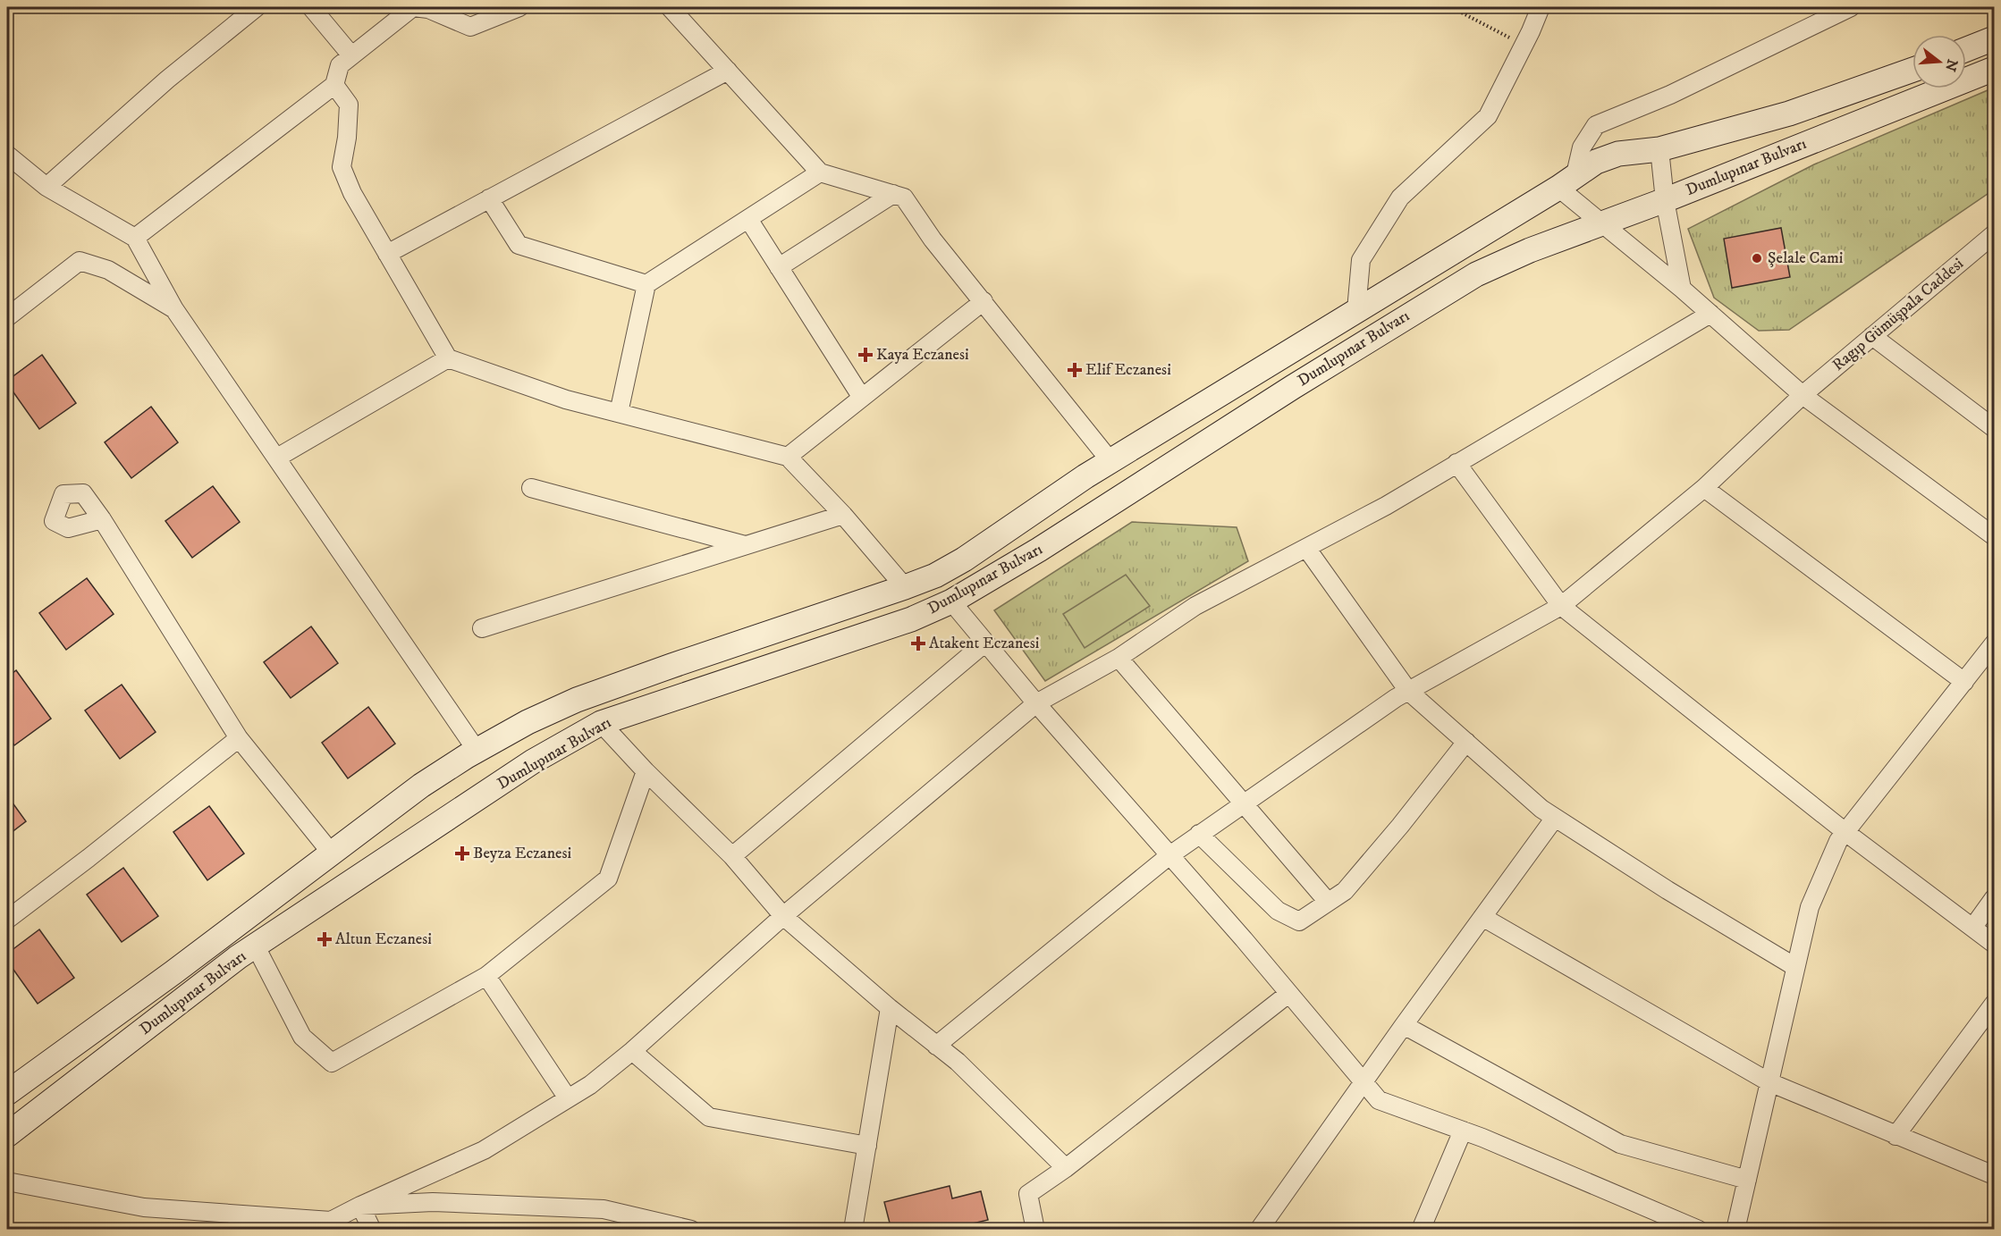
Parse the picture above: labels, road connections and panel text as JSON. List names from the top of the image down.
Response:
{
  "streets": {
    "main road": ["Dumlupınar Bulvarı"],
    "street": ["Ragıp Gümüşpala Caddesi"]
  },
  "places": {
    "other": ["Şelale Cami"],
    "health": [
      "Kaya Eczanesi",
      "Elif Eczanesi",
      "Atakent Eczanesi",
      "Beyza Eczanesi",
      "Altun Eczanesi"
    ]
  },
  "north": "right"
}
